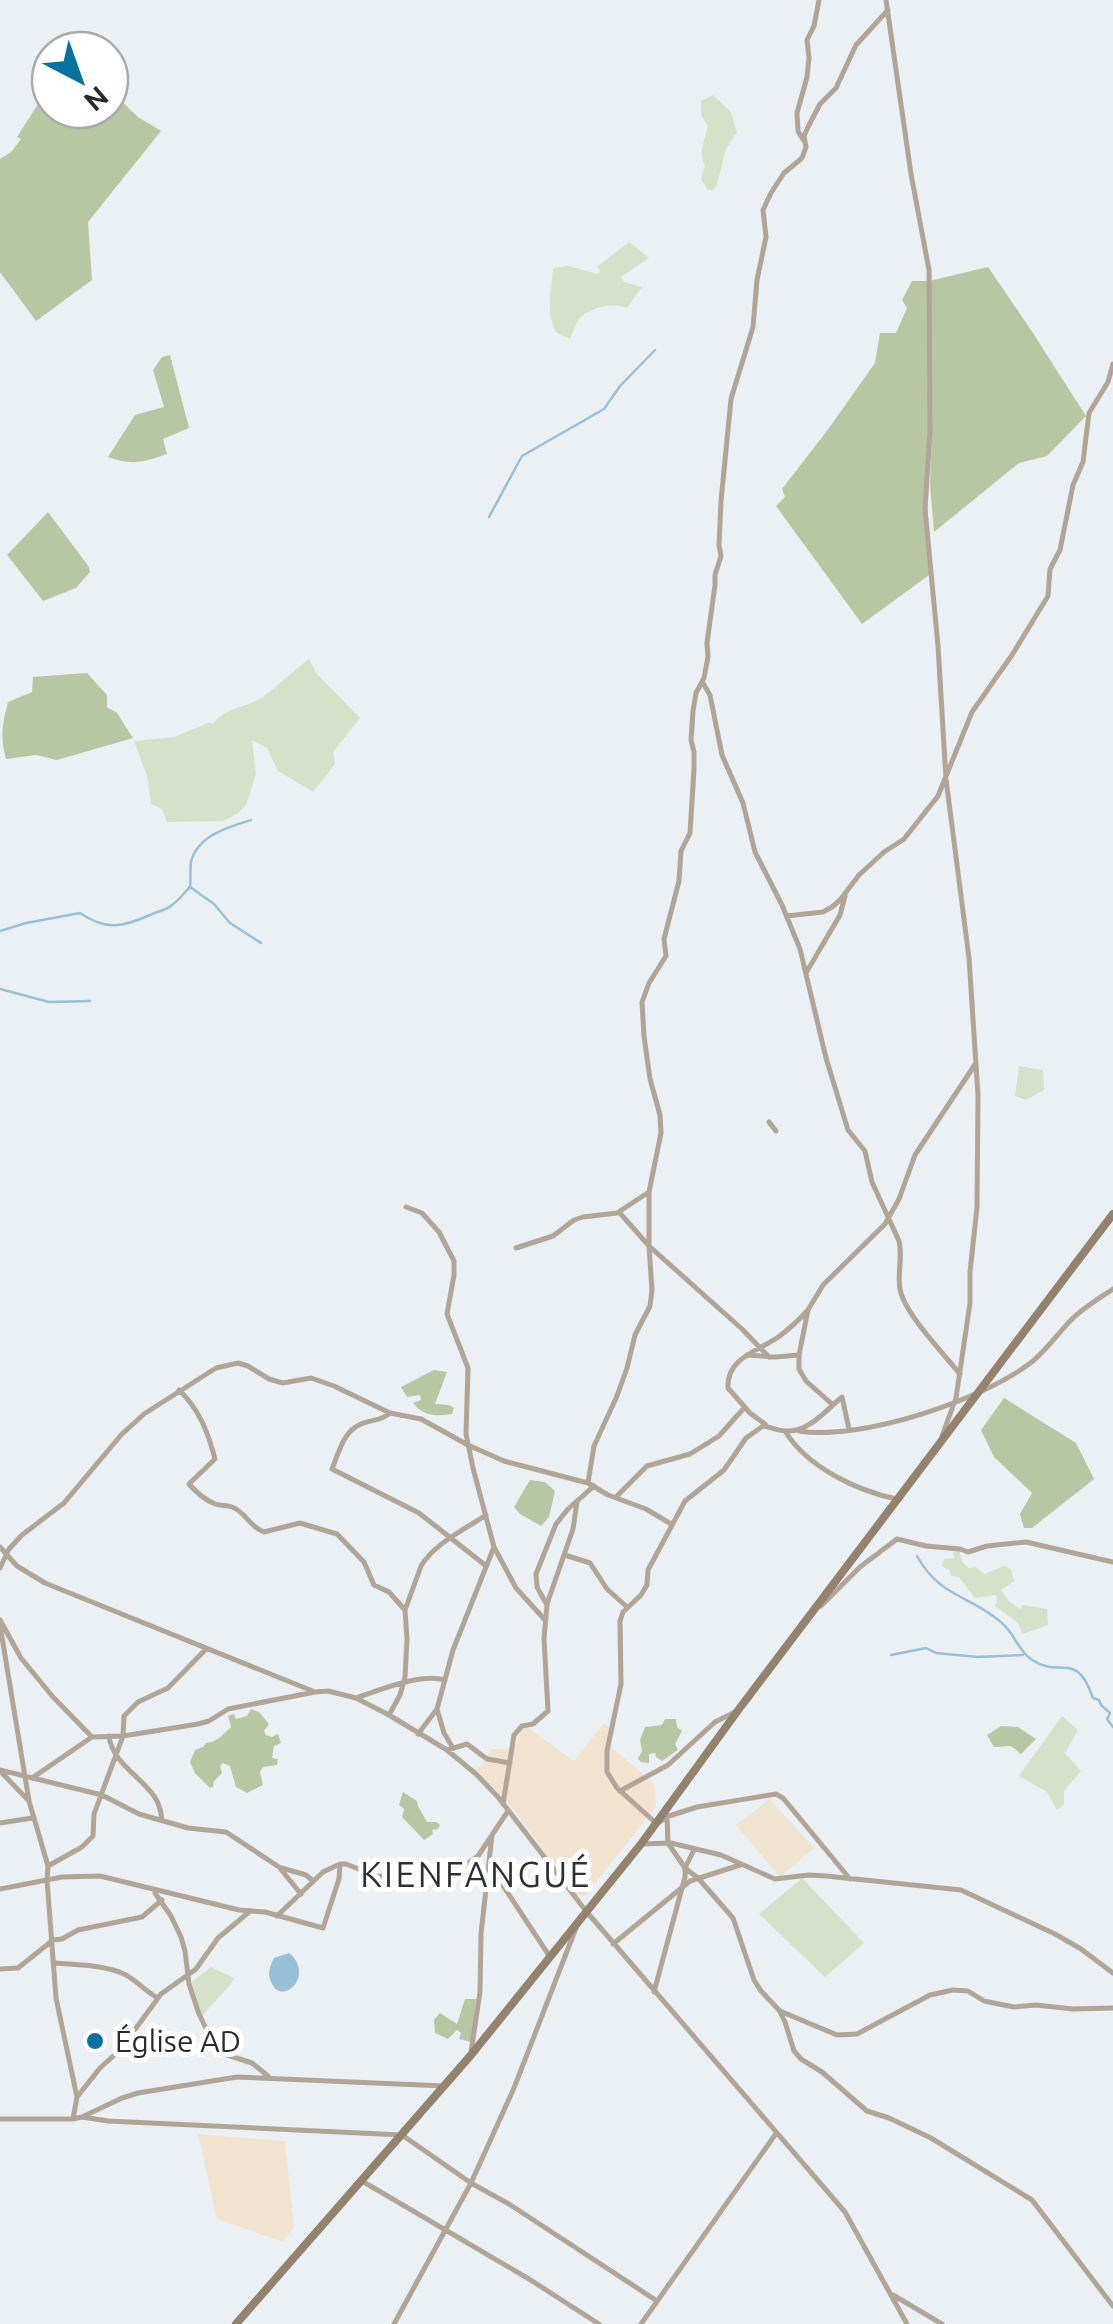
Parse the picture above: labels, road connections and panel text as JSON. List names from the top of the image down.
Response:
{
  "districts": ["KIENFANGUÉ"],
  "places": ["Église AD"],
  "north": "bottom right"
}
